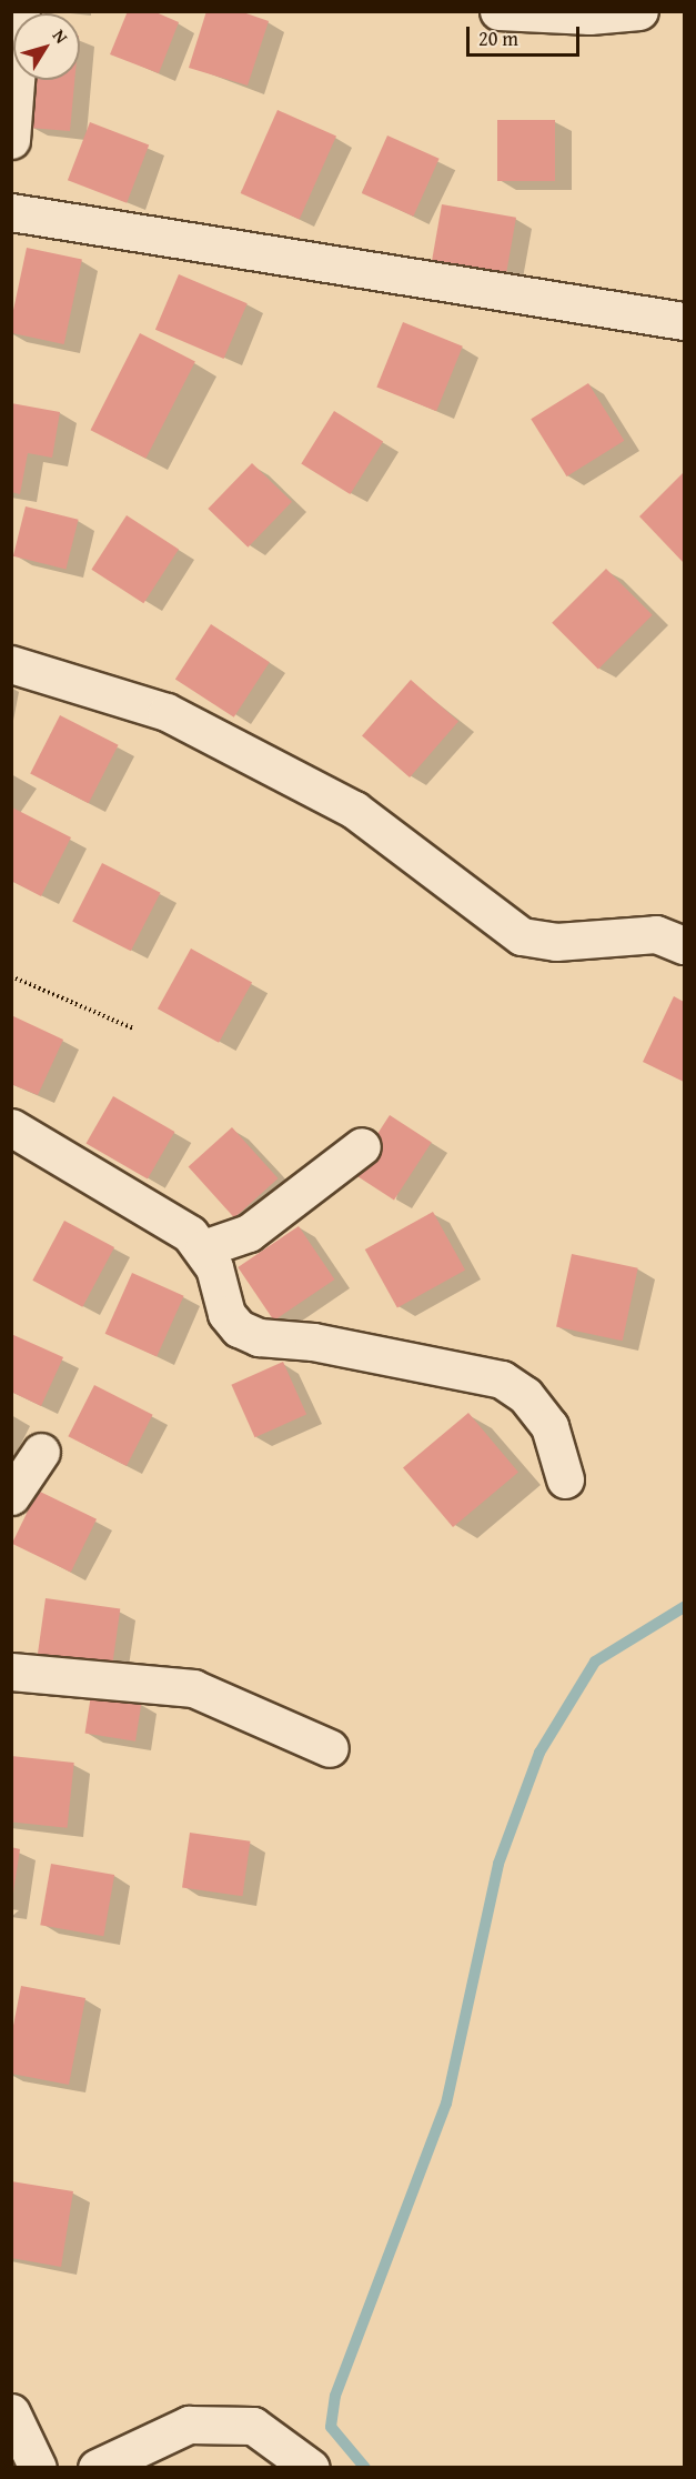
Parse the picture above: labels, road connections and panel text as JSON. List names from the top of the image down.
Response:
{
  "scale_bar": "20 m",
  "north": "top right"
}
